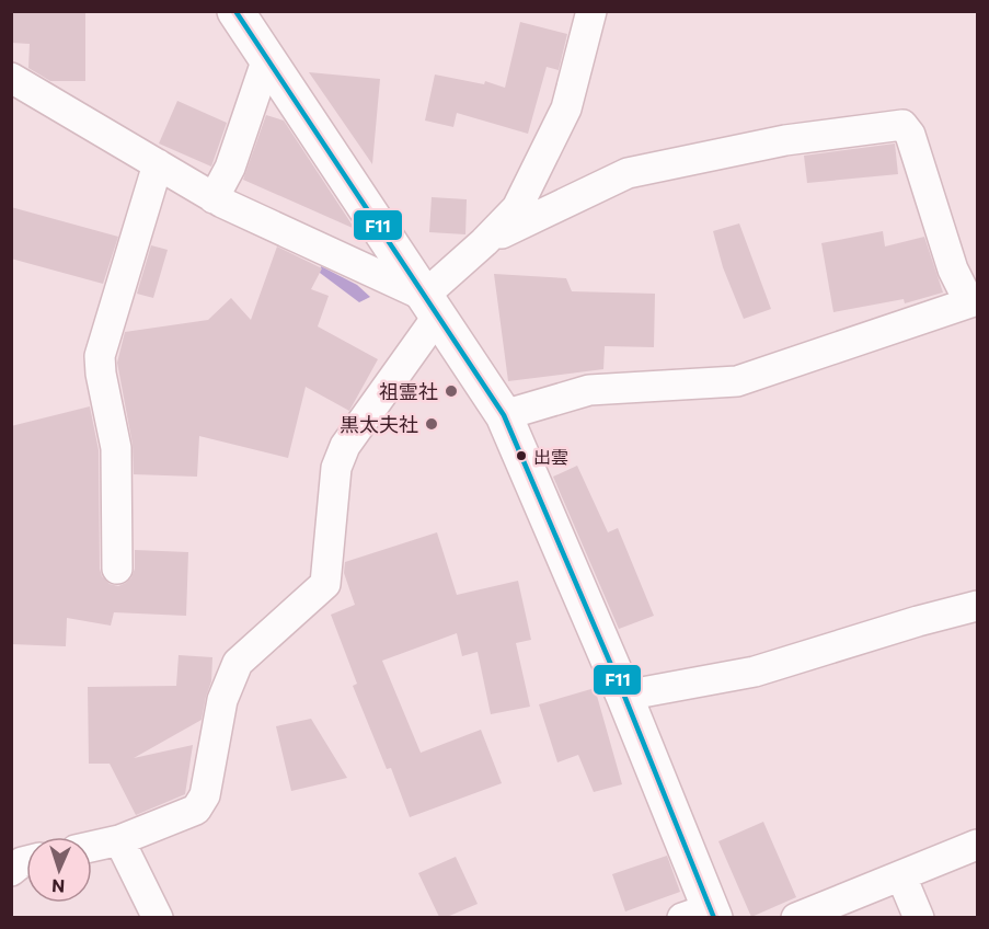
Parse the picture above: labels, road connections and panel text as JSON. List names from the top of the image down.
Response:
{
  "places": ["祖霊社", "黒太夫社", "出雲"],
  "lines": ["transit line F11"],
  "north": "bottom"
}
